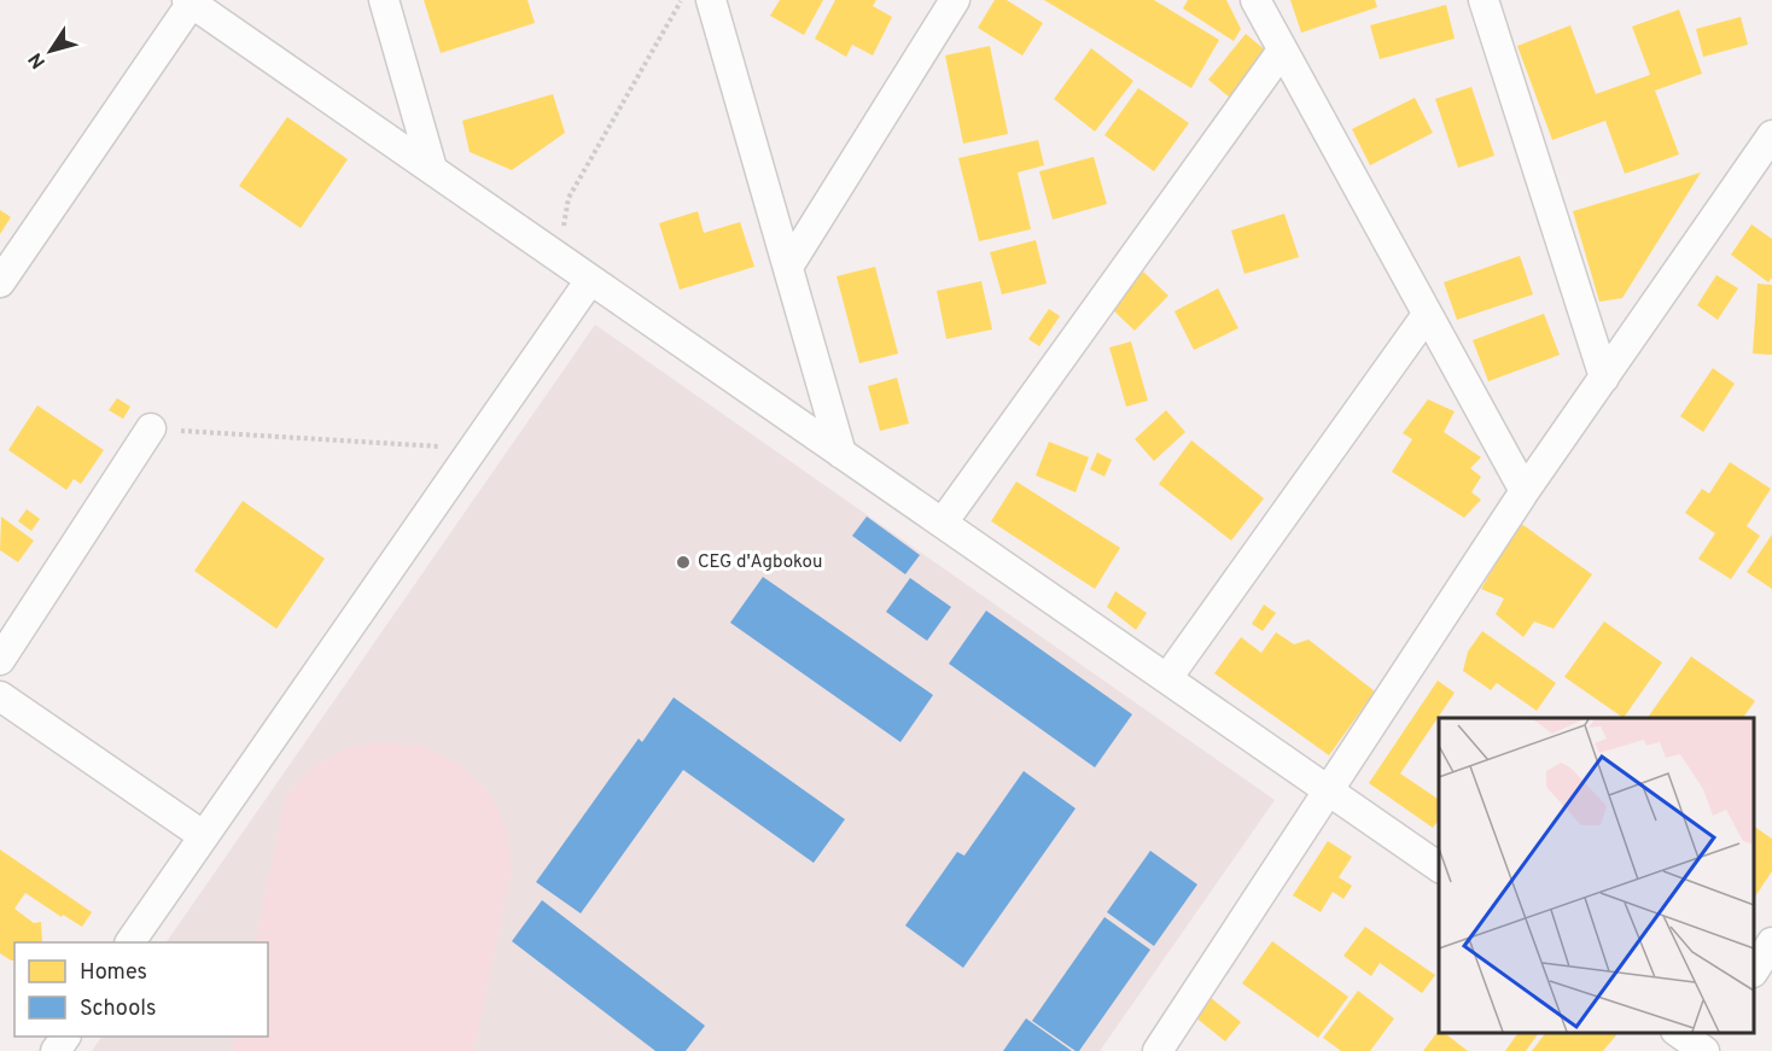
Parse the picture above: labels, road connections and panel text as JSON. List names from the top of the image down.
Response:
{
  "places": ["CEG d'Agbokou"],
  "legend": ["Homes", "Schools"],
  "north": "bottom left"
}
